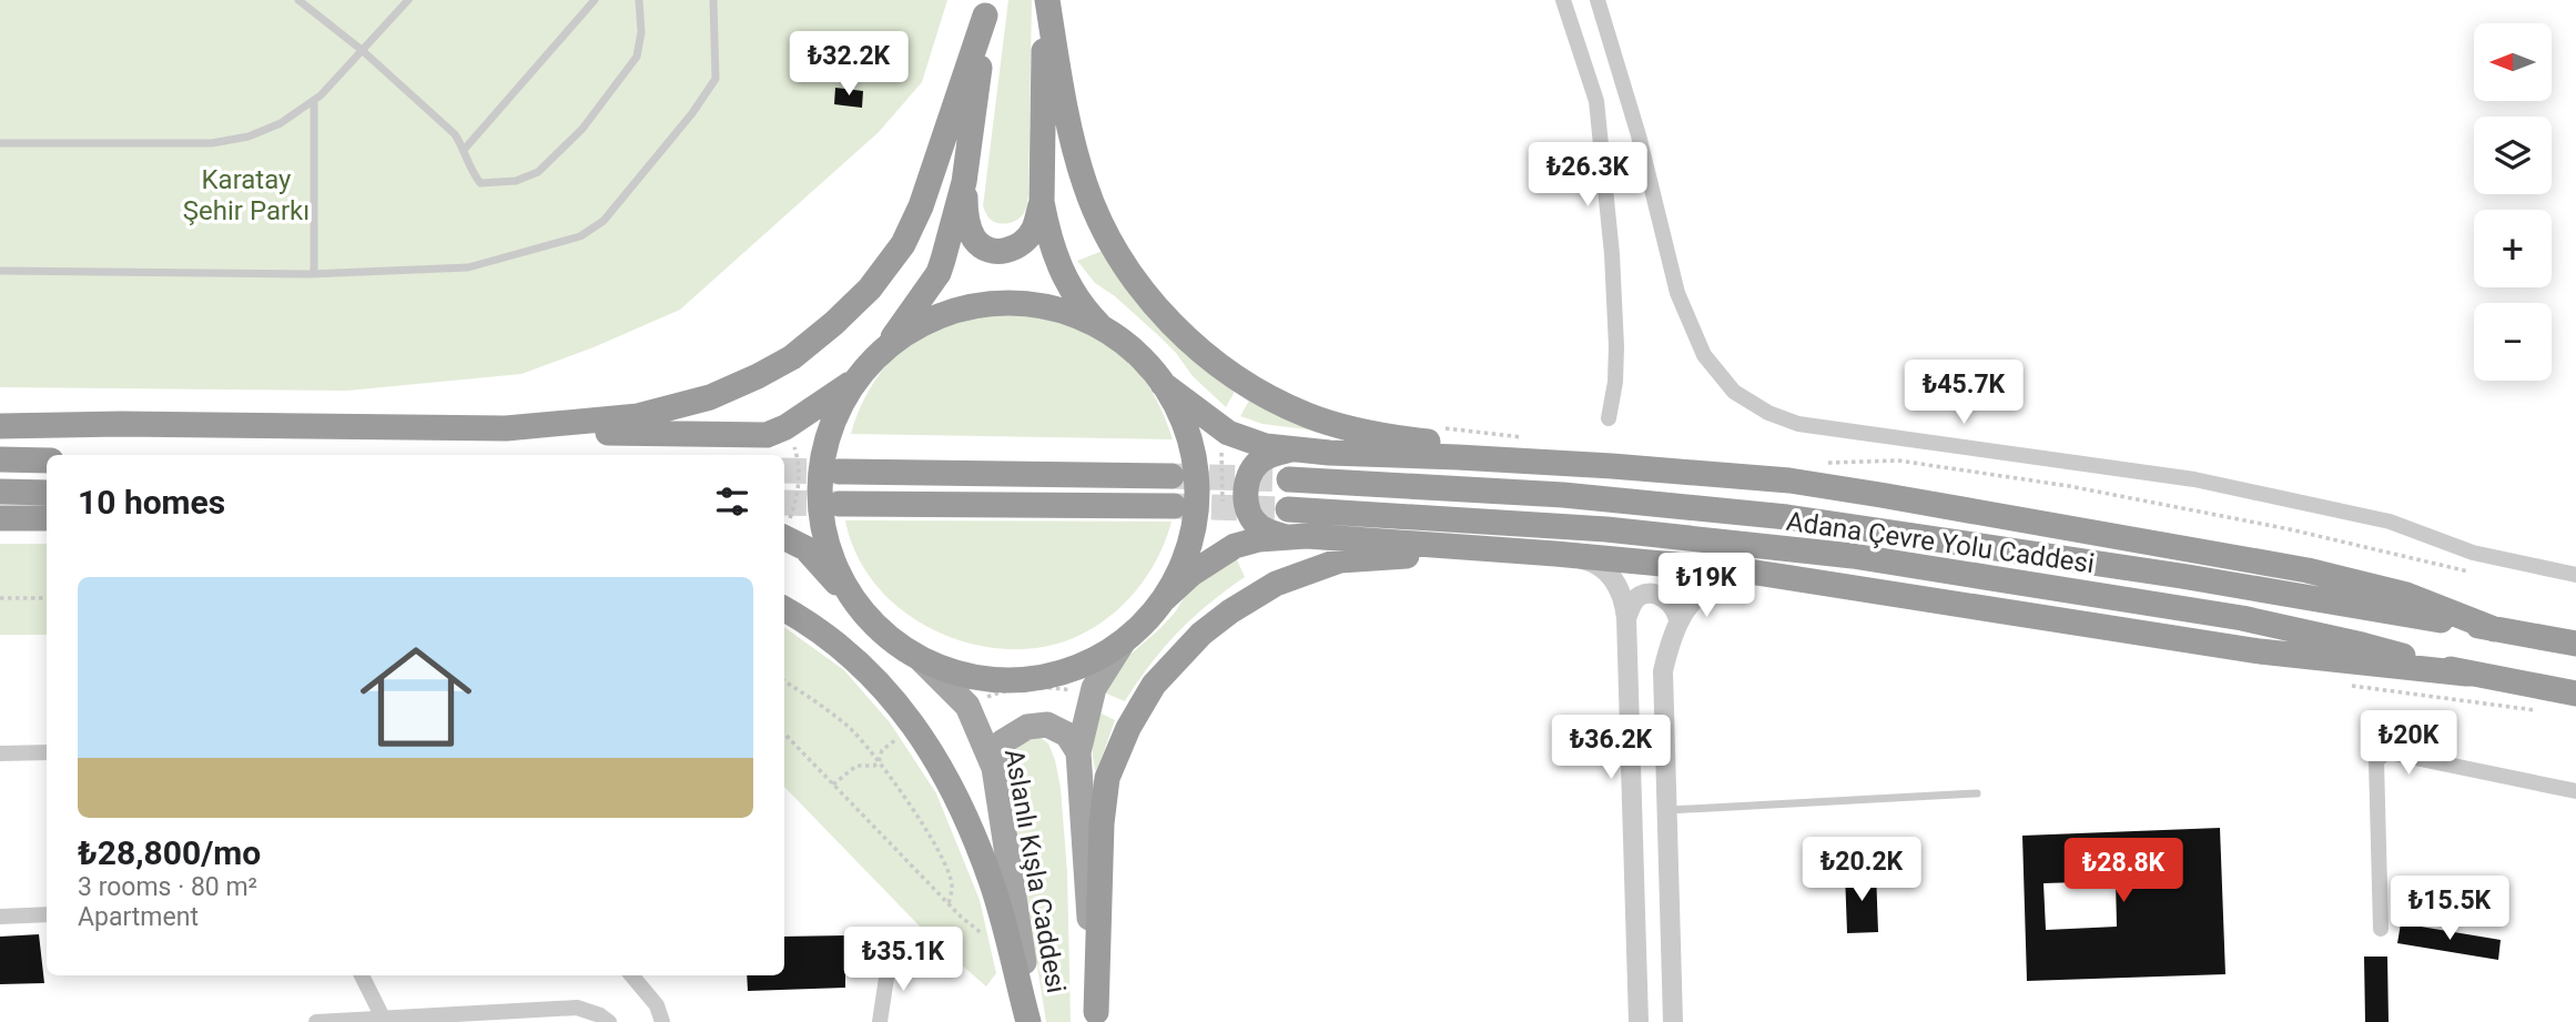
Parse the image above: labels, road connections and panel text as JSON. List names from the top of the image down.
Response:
{
  "streets": {
    "highway": ["Adana Çevre Yolu Caddesi"],
    "main road": ["Aslanlı Kışla Caddesi"]
  },
  "parks": ["Karatay Şehir Parkı"],
  "north": "left",
  "page": {
    "map_buttons": ["+", "−"],
    "price": [
      "₺32.2K",
      "₺26.3K",
      "₺45.7K",
      "₺19K",
      "₺20K",
      "₺36.2K",
      "₺20.2K",
      "₺28.8K",
      "₺15.5K",
      "₺35.1K"
    ],
    "heading": "10 homes",
    "list": [
      {
        "name": "₺28,800/mo",
        "note": "3 rooms · 80 m² · Apartment"
      }
    ]
  }
}
